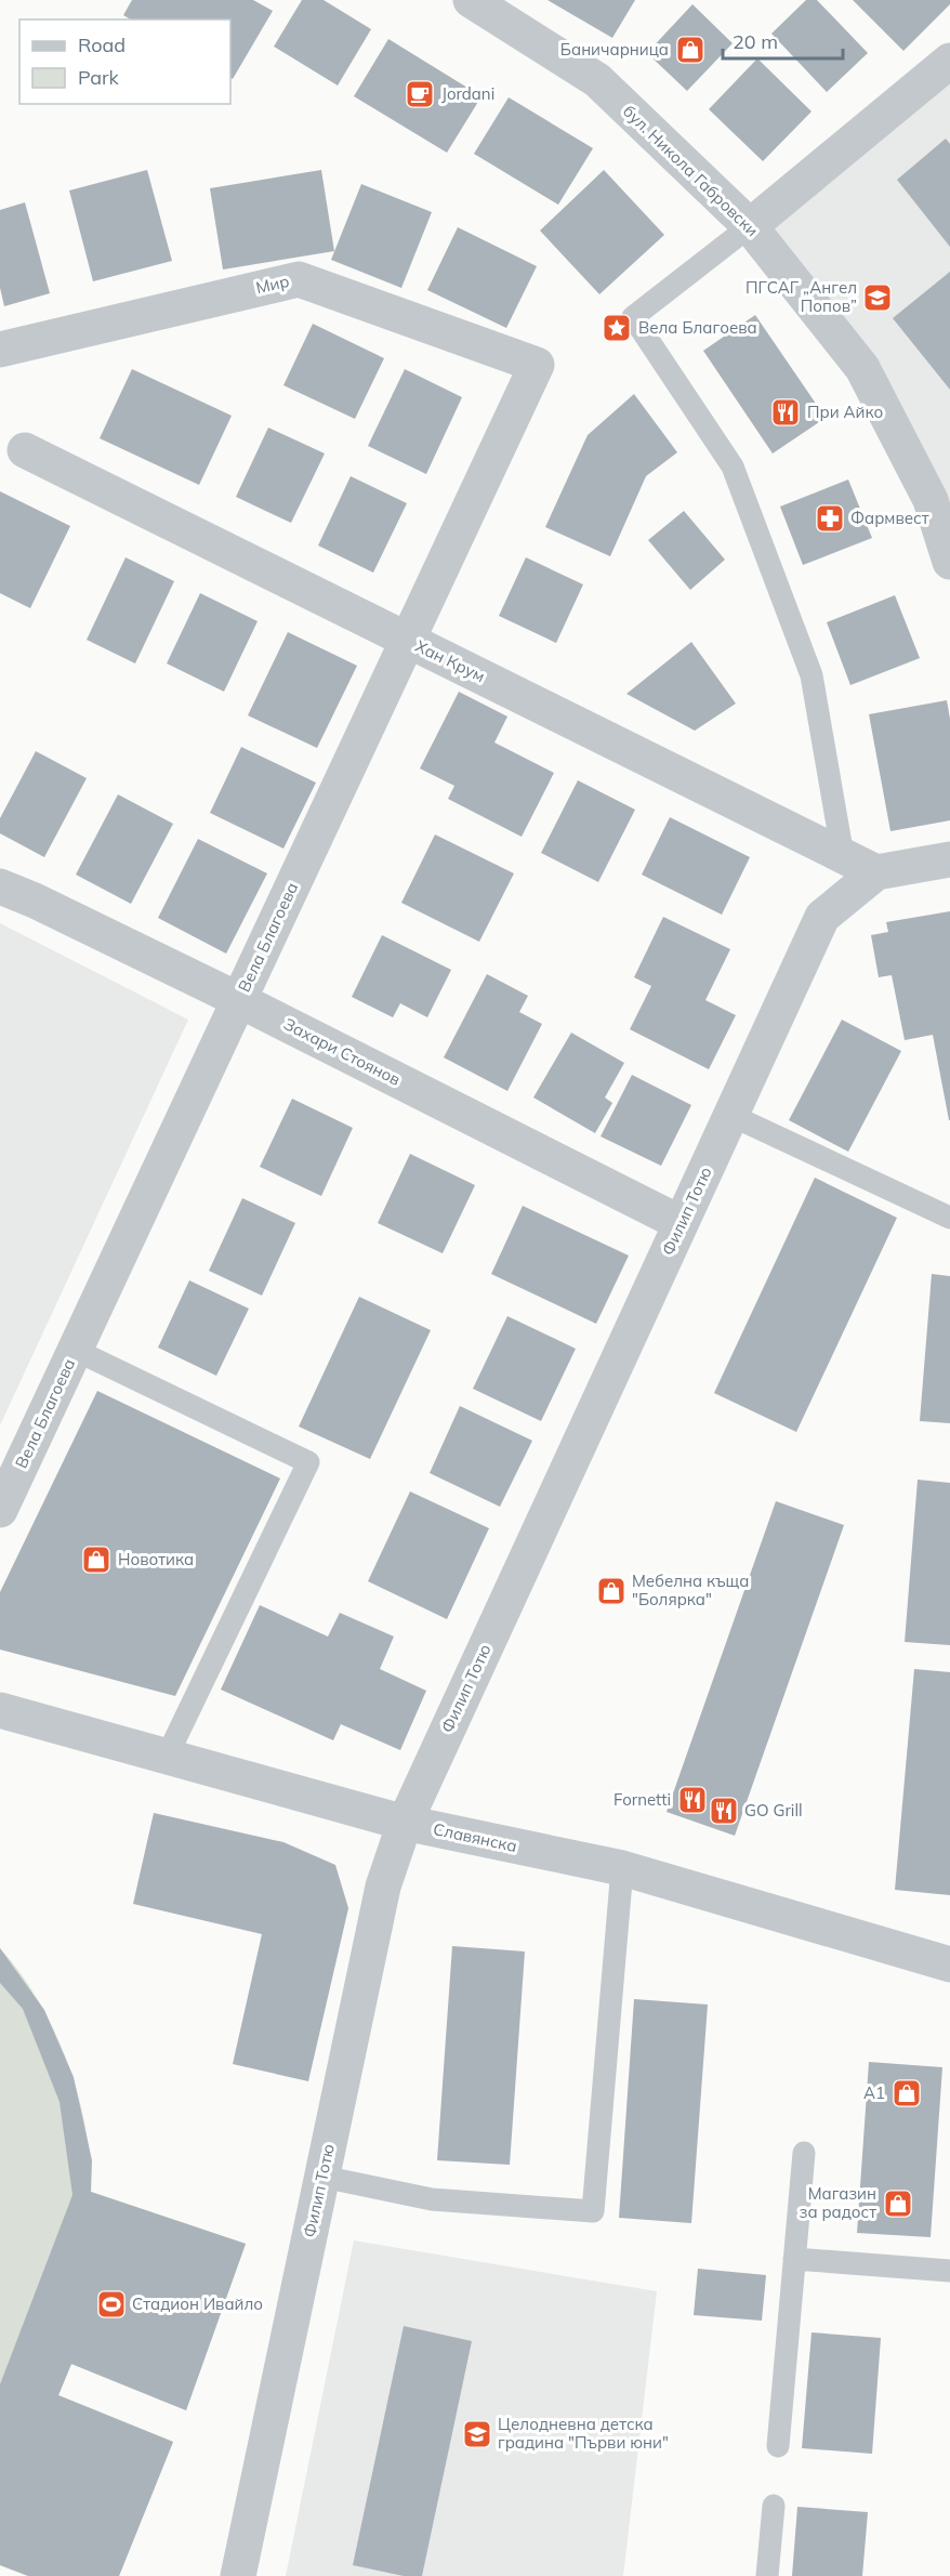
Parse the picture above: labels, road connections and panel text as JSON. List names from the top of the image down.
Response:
{
  "streets": {
    "street": [
      "бул. Никола Габровски",
      "Мир",
      "Хан Крум",
      "Вела Благоева",
      "Захари Стоянов",
      "Филип Тотю",
      "Славянска"
    ]
  },
  "crossings": [
    ["Мир", "Вела Благоева"],
    ["Хан Крум", "Вела Благоева"],
    ["Хан Крум", "Филип Тотю"],
    ["Вела Благоева", "Захари Стоянов"],
    ["Захари Стоянов", "Филип Тотю"],
    ["Филип Тотю", "Славянска"]
  ],
  "places": {
    "shop": [
      "Баничарница",
      "Новотика",
      "Мебелна къща \"Болярка\"",
      "A1",
      "Магазин за радост"
    ],
    "cafe": ["Jordani"],
    "school or university": ["ПГСАГ „Ангел Попов”", "Целодневна детска градина \"Първи юни\""],
    "place": ["Вела Благоева"],
    "restaurant": ["При Айко", "Fornetti", "GO Grill"],
    "pharmacy": ["Фармвест"],
    "sports": ["Стадион Ивайло"]
  },
  "legend": ["Road", "Park"],
  "scale_bar": "20 m"
}
